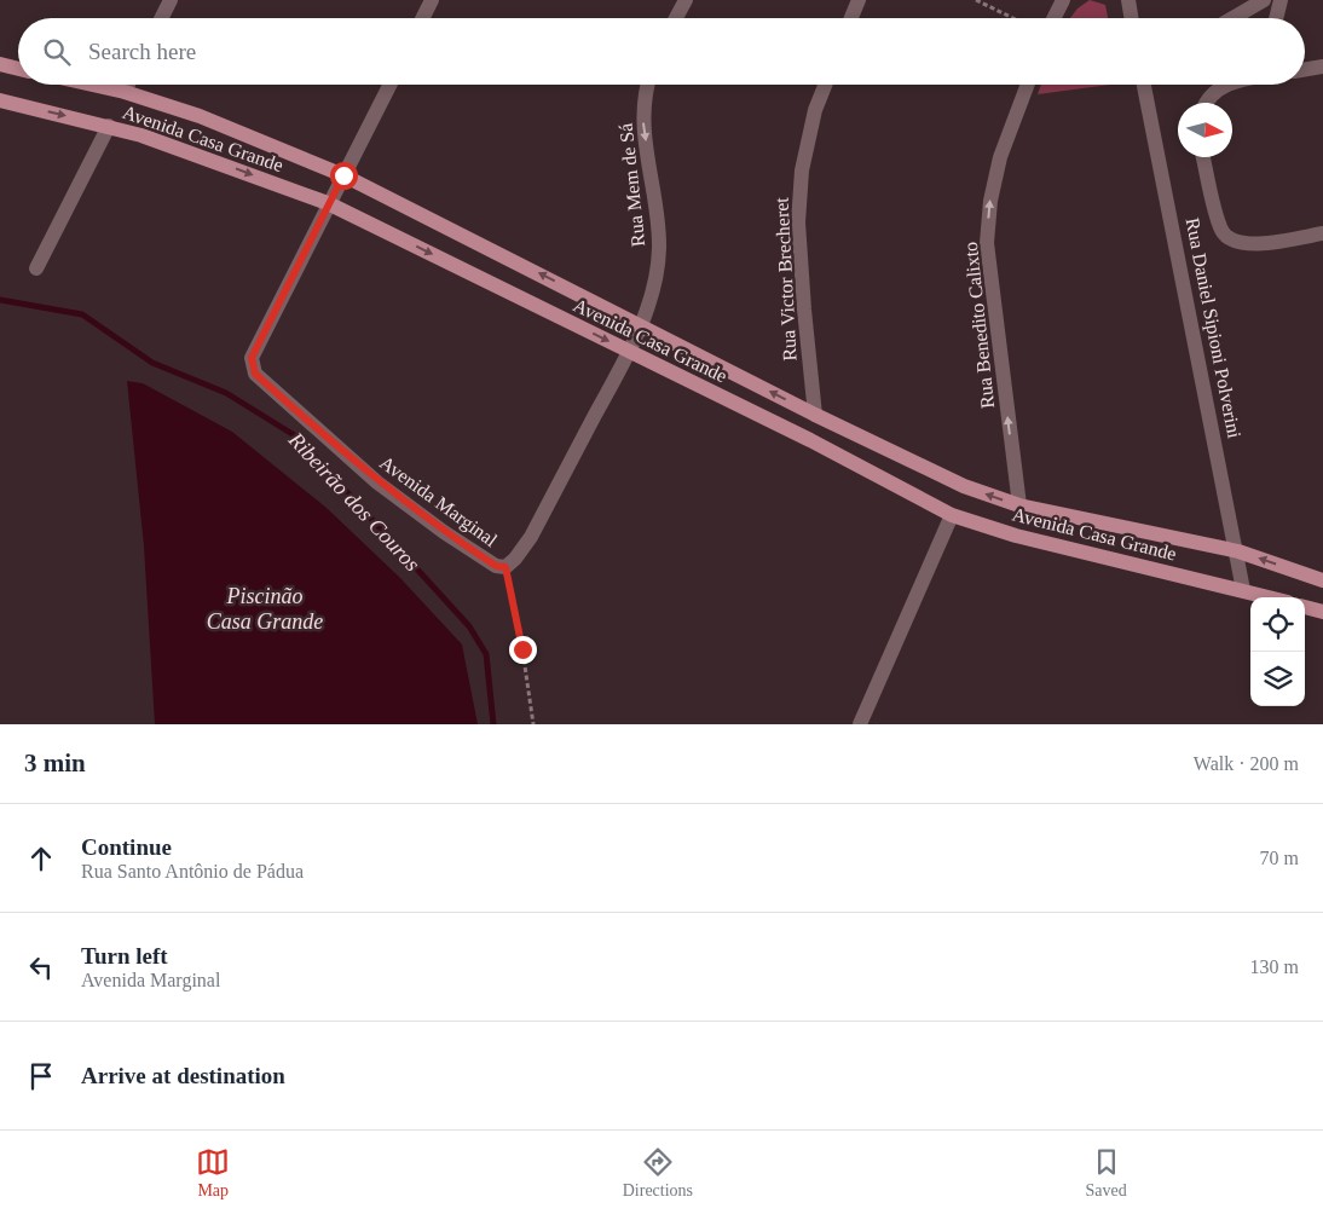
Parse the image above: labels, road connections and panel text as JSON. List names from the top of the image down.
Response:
{
  "streets": {
    "main road": ["Avenida Casa Grande"],
    "street": [
      "Rua Mem de Sá",
      "Rua Victor Brecheret",
      "Rua Benedito Calixto",
      "Rua Daniel Sipioni Polverini",
      "Avenida Marginal"
    ]
  },
  "crossings": [
    ["Avenida Casa Grande", "Rua Mem de Sá"],
    ["Avenida Casa Grande", "Rua Victor Brecheret"],
    ["Avenida Casa Grande", "Rua Benedito Calixto"],
    ["Avenida Casa Grande", "Rua Daniel Sipioni Polverini"],
    ["Avenida Casa Grande", "Avenida Marginal"]
  ],
  "one_way": ["Rua Mem de Sá", "Rua Benedito Calixto"],
  "water": ["Ribeirão dos Couros", "Piscinão Casa Grande"],
  "north": "right",
  "page": {
    "search": "Search here",
    "heading": ["3 min", "Walk · 200 m"],
    "list": [
      ["Continue", "Rua Santo Antônio de Pádua", "70 m"],
      ["Turn left", "Avenida Marginal", "130 m"],
      "Arrive at destination"
    ],
    "nav": ["Map", "Directions", "Saved"]
  }
}
